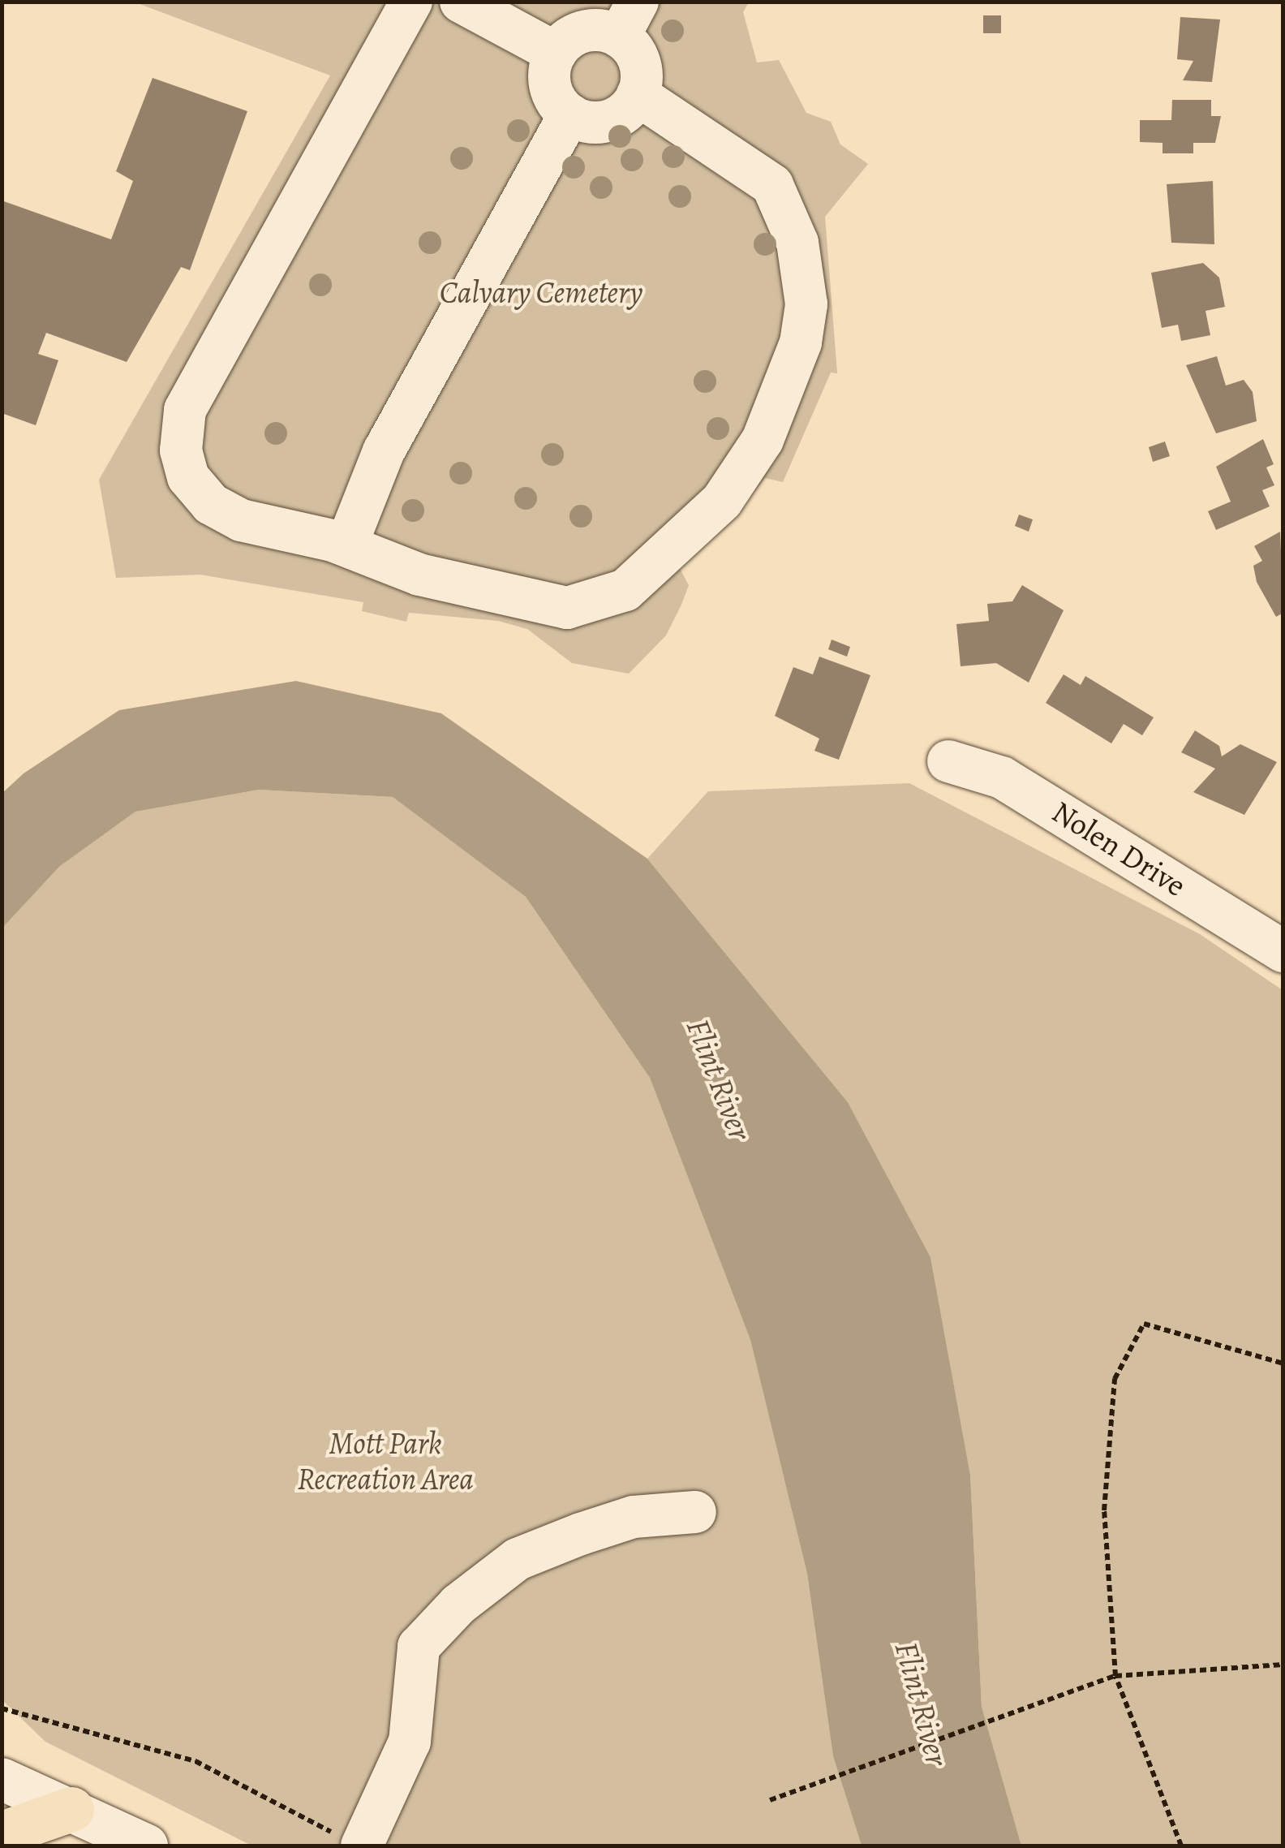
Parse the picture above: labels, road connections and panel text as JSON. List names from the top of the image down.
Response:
{
  "streets": {
    "street": ["Nolen Drive"]
  },
  "water": ["Flint River"],
  "parks": ["Calvary Cemetery", "Mott Park Recreation Area"]
}
